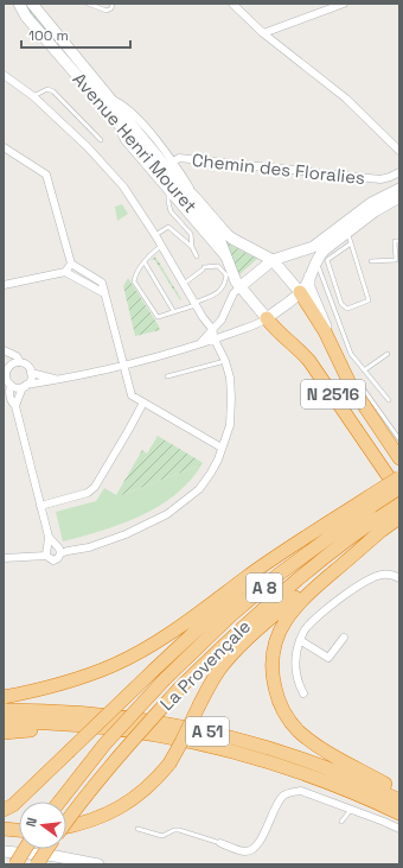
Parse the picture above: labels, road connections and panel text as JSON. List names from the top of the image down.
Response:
{
  "streets": {
    "highway": [
      "N 2516",
      "A 8",
      "La Provençale",
      "A 51"
    ],
    "main road": ["Avenue Henri Mouret"],
    "street": ["Chemin des Floralies"]
  },
  "crossings": [
    ["Avenue Henri Mouret", "Chemin des Floralies"],
    ["Avenue Henri Mouret", "N 2516"]
  ],
  "scale_bar": "100 m",
  "north": "left"
}
